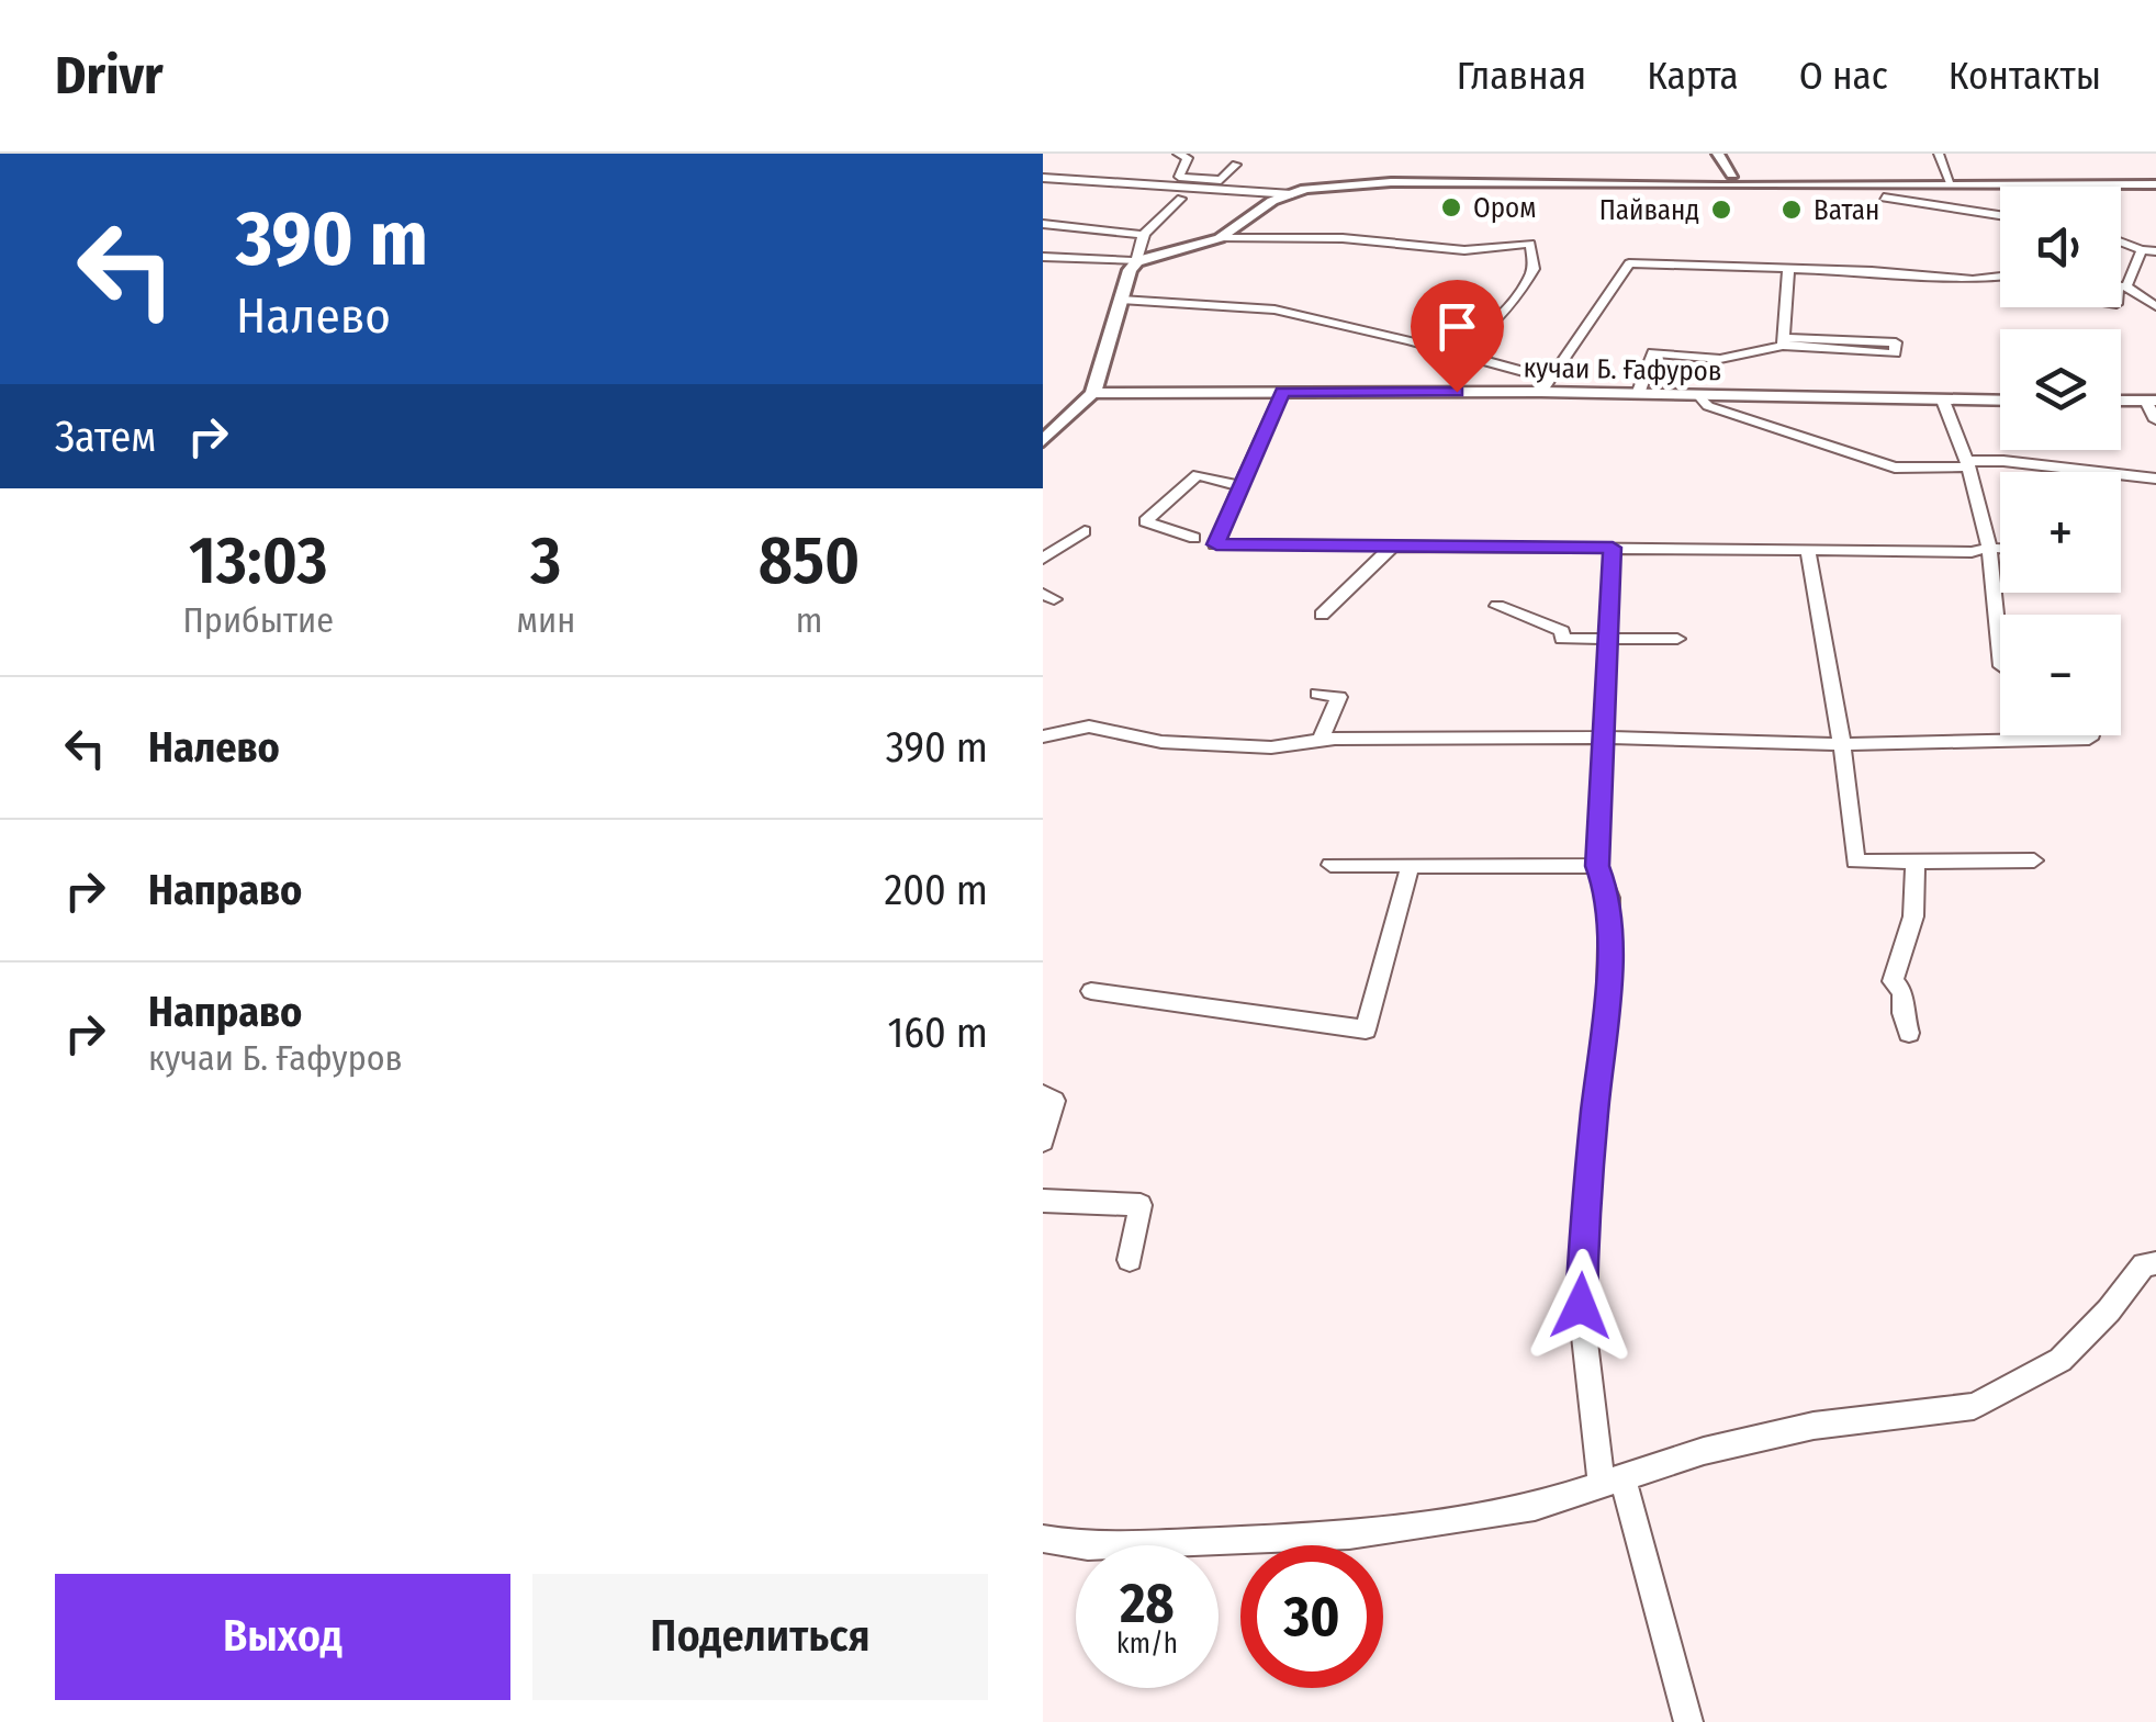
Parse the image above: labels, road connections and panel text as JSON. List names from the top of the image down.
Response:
{
  "streets": {
    "street": ["кучаи Б. Ғафуров"]
  },
  "places": ["Ором", "Пайванд", "Ватан"],
  "page": {
    "header": "Drivr",
    "nav": [
      "Главная",
      "Карта",
      "О нас",
      "Контакты"
    ],
    "turn": ["390 m", "Налево"],
    "map_buttons": ["+", "−"],
    "then": "Затем",
    "eta": [
      "13:03",
      "Прибытие",
      "3",
      "мин",
      "850",
      "m"
    ],
    "list": [
      {
        "name": "Налево",
        "value": "390 m"
      },
      {
        "name": "Направо",
        "value": "200 m"
      },
      {
        "name": "Направо",
        "note": "кучаи Б. Ғафуров",
        "value": "160 m"
      }
    ],
    "speed": "28 km/h",
    "limit": "30",
    "buttons": ["Выход", "Поделиться"]
  }
}
